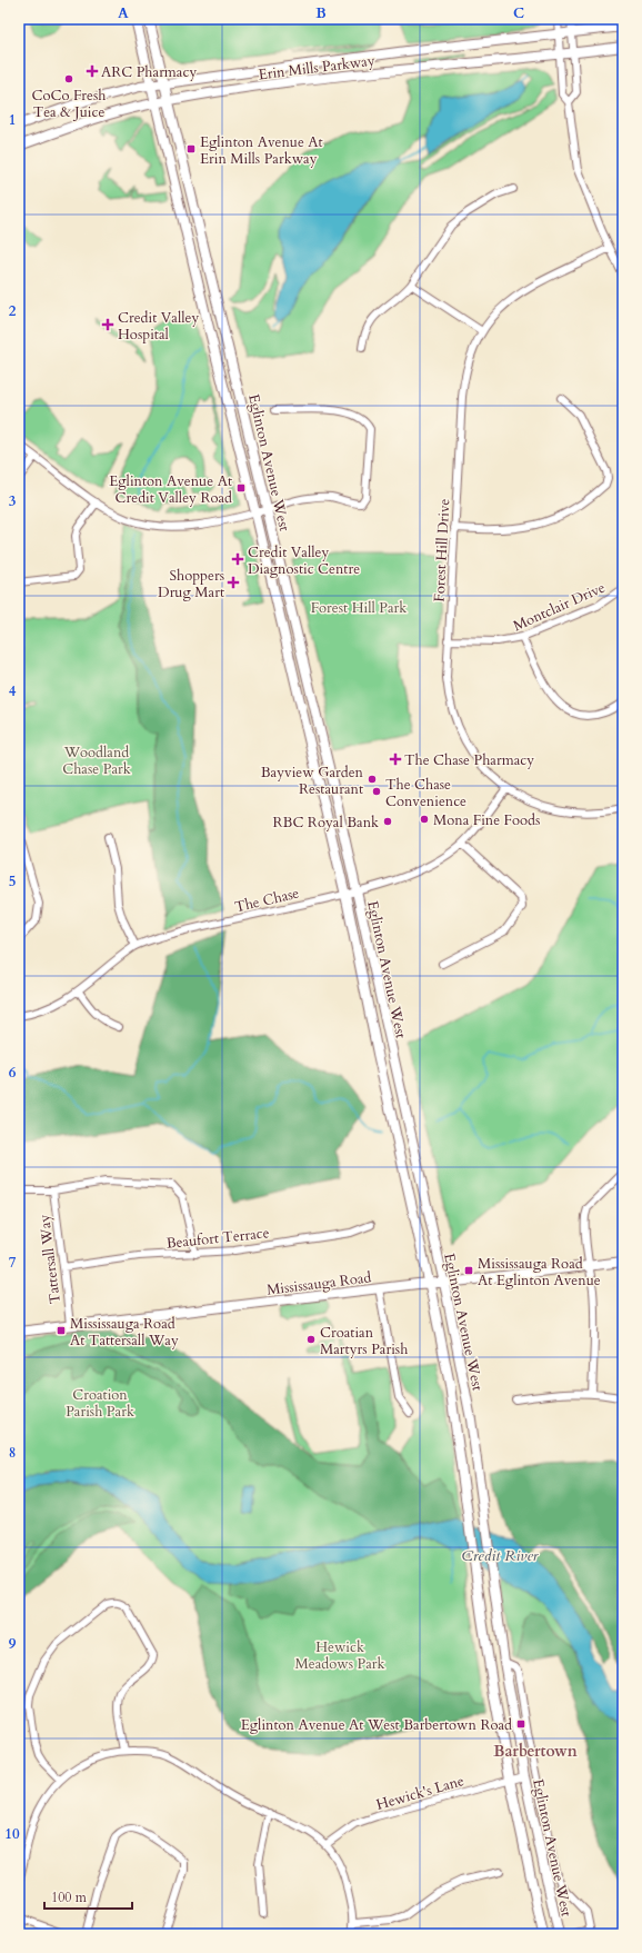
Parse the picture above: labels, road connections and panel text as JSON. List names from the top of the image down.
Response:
{
  "streets": {
    "main road": ["Erin Mills Parkway", "Eglinton Avenue West", "Mississauga Road"],
    "street": [
      "Forest Hill Drive",
      "Montclair Drive",
      "The Chase",
      "Beaufort Terrace",
      "Tattersall Way",
      "Hewick's Lane"
    ]
  },
  "crossings": [
    ["Erin Mills Parkway", "Eglinton Avenue West"],
    ["Eglinton Avenue West", "The Chase"],
    ["Eglinton Avenue West", "Mississauga Road"],
    ["Eglinton Avenue West", "Hewick's Lane"],
    ["Forest Hill Drive", "Montclair Drive"],
    ["Forest Hill Drive", "The Chase"],
    ["Beaufort Terrace", "Tattersall Way"],
    ["Tattersall Way", "Mississauga Road"]
  ],
  "districts": ["Barbertown"],
  "water": ["Credit River"],
  "parks": [
    "Forest Hill Park",
    "Woodland Chase Park",
    "Croation Parish Park",
    "Hewick Meadows Park"
  ],
  "places": {
    "health": [
      "ARC Pharmacy",
      "Credit Valley Hospital",
      "Credit Valley Diagnostic Centre",
      "Shoppers Drug Mart",
      "The Chase Pharmacy"
    ],
    "other": [
      "CoCo Fresh Tea & Juice",
      "Bayview Garden Restaurant",
      "The Chase Convenience",
      "Mona Fine Foods",
      "RBC Royal Bank",
      "Croatian Martyrs Parish"
    ],
    "transit": [
      "Eglinton Avenue At Erin Mills Parkway",
      "Eglinton Avenue At Credit Valley Road",
      "Mississauga Road At Eglinton Avenue",
      "Mississauga Road At Tattersall Way",
      "Eglinton Avenue At West Barbertown Road"
    ]
  },
  "scale_bar": "100 m",
  "grid": {
    "columns": ["A", "B", "C"],
    "rows": [
      "1",
      "2",
      "3",
      "4",
      "5",
      "6",
      "7",
      "8",
      "9",
      "10"
    ]
  }
}
